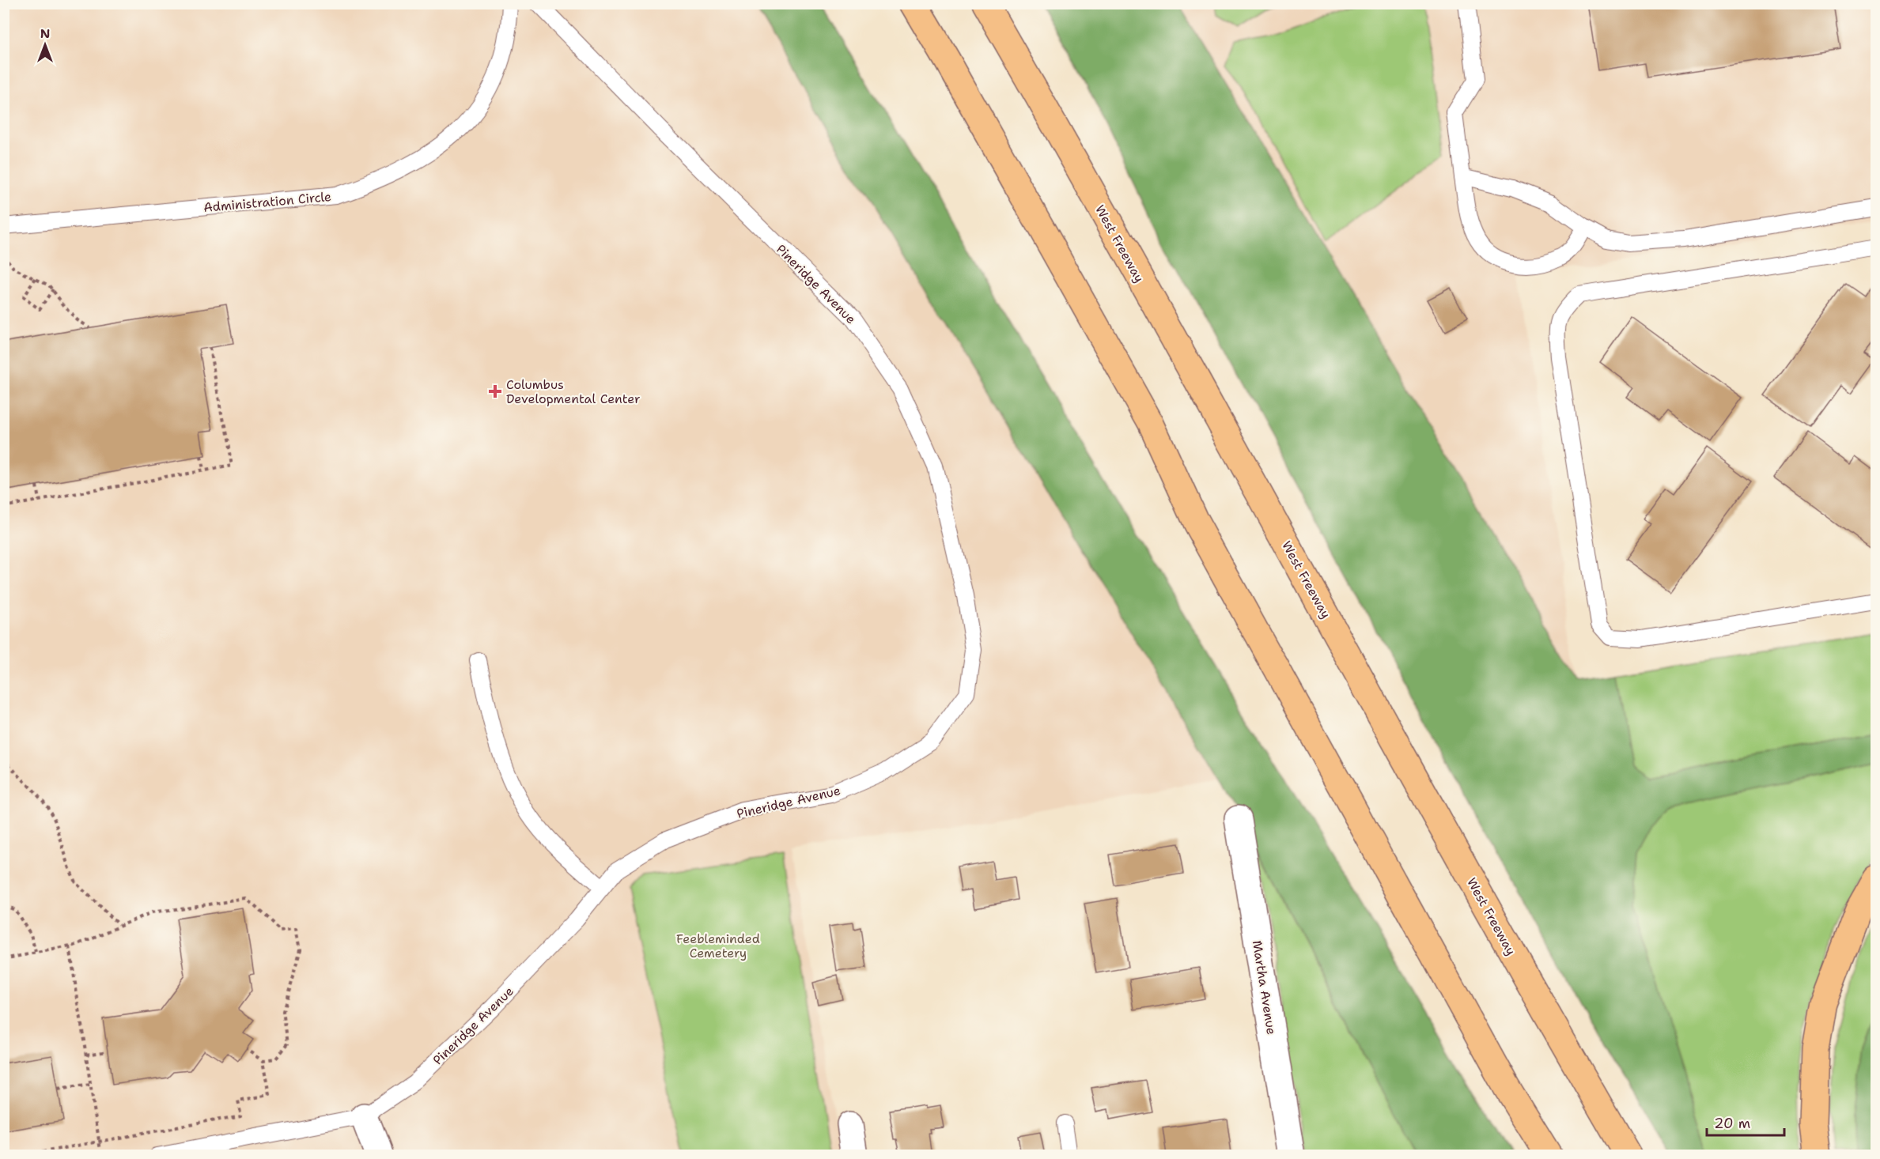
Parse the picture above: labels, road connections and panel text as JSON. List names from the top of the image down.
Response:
{
  "streets": {
    "highway": ["West Freeway"],
    "street": ["Martha Avenue"],
    "lane": ["Administration Circle", "Pineridge Avenue"]
  },
  "parks": ["Feebleminded Cemetery"],
  "places": {
    "health": ["Columbus Developmental Center"]
  },
  "scale_bar": "20 m",
  "north": "top"
}
